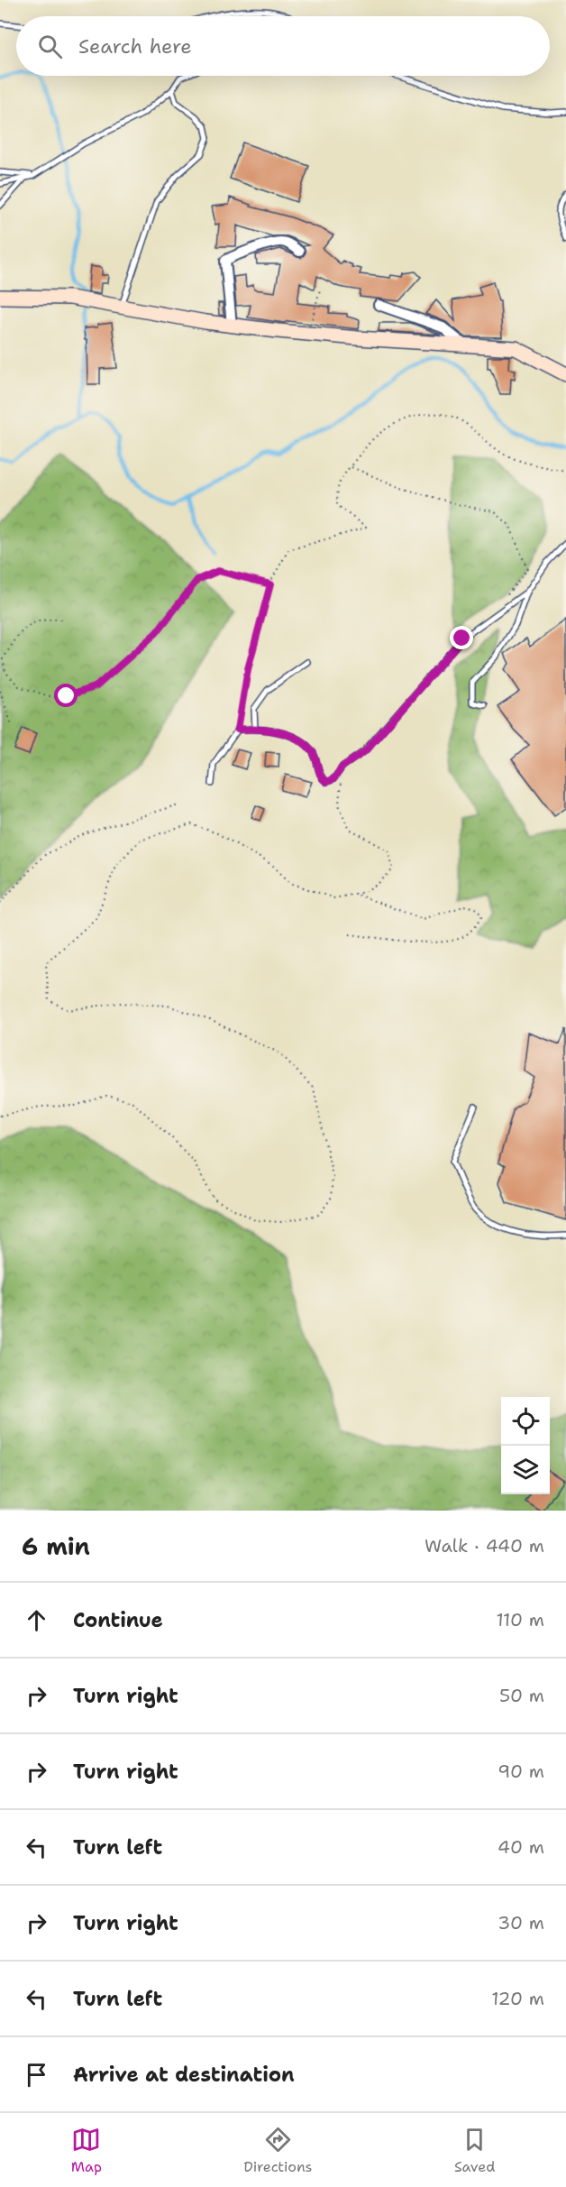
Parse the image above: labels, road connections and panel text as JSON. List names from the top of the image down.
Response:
{
  "page": {
    "search": "Search here",
    "heading": ["6 min", "Walk · 440 m"],
    "list": [
      ["Continue", "110 m"],
      ["Turn right", "50 m"],
      ["Turn right", "90 m"],
      ["Turn left", "40 m"],
      ["Turn right", "30 m"],
      ["Turn left", "120 m"],
      "Arrive at destination"
    ],
    "nav": ["Map", "Directions", "Saved"]
  }
}
